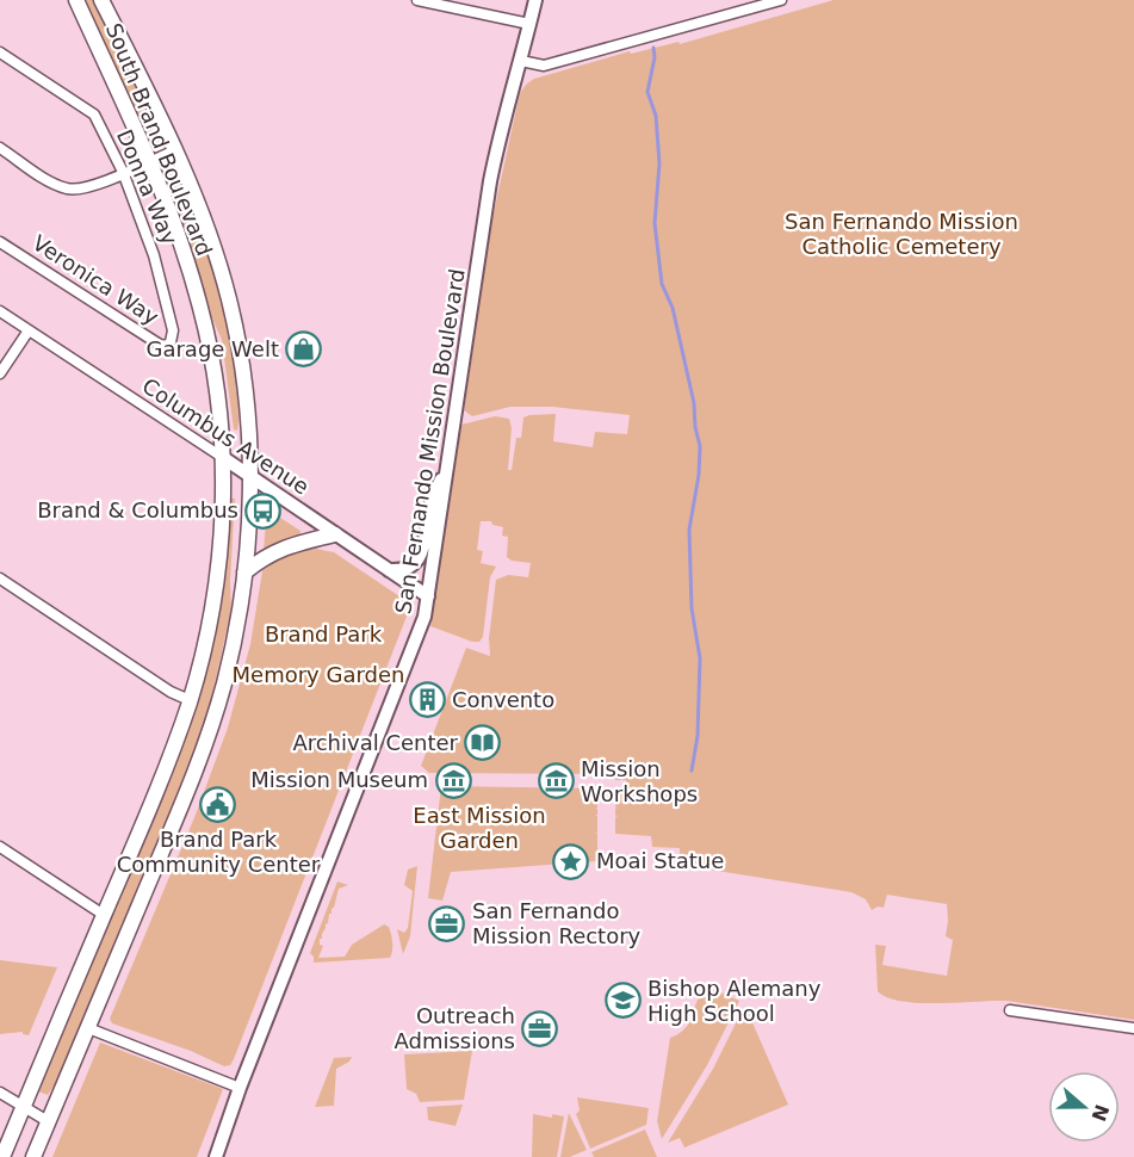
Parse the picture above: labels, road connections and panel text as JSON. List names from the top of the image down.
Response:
{
  "streets": {
    "main road": ["South Brand Boulevard", "Columbus Avenue", "San Fernando Mission Boulevard"],
    "street": ["Donna Way", "Veronica Way"]
  },
  "crossings": [
    ["South Brand Boulevard", "Columbus Avenue"],
    ["Donna Way", "Veronica Way"],
    ["Columbus Avenue", "San Fernando Mission Boulevard"]
  ],
  "parks": [
    "San Fernando Mission Catholic Cemetery",
    "Brand Park",
    "Memory Garden",
    "East Mission Garden"
  ],
  "places": {
    "shop": ["Garage Welt"],
    "bus stop": ["Brand & Columbus"],
    "building": ["Convento"],
    "library": ["Archival Center"],
    "museum": ["Mission Museum", "Mission Workshops"],
    "public building": ["Brand Park Community Center"],
    "place": ["Moai Statue"],
    "office": ["San Fernando Mission Rectory", "Outreach Admissions"],
    "school or university": ["Bishop Alemany High School"]
  },
  "north": "right"
}
